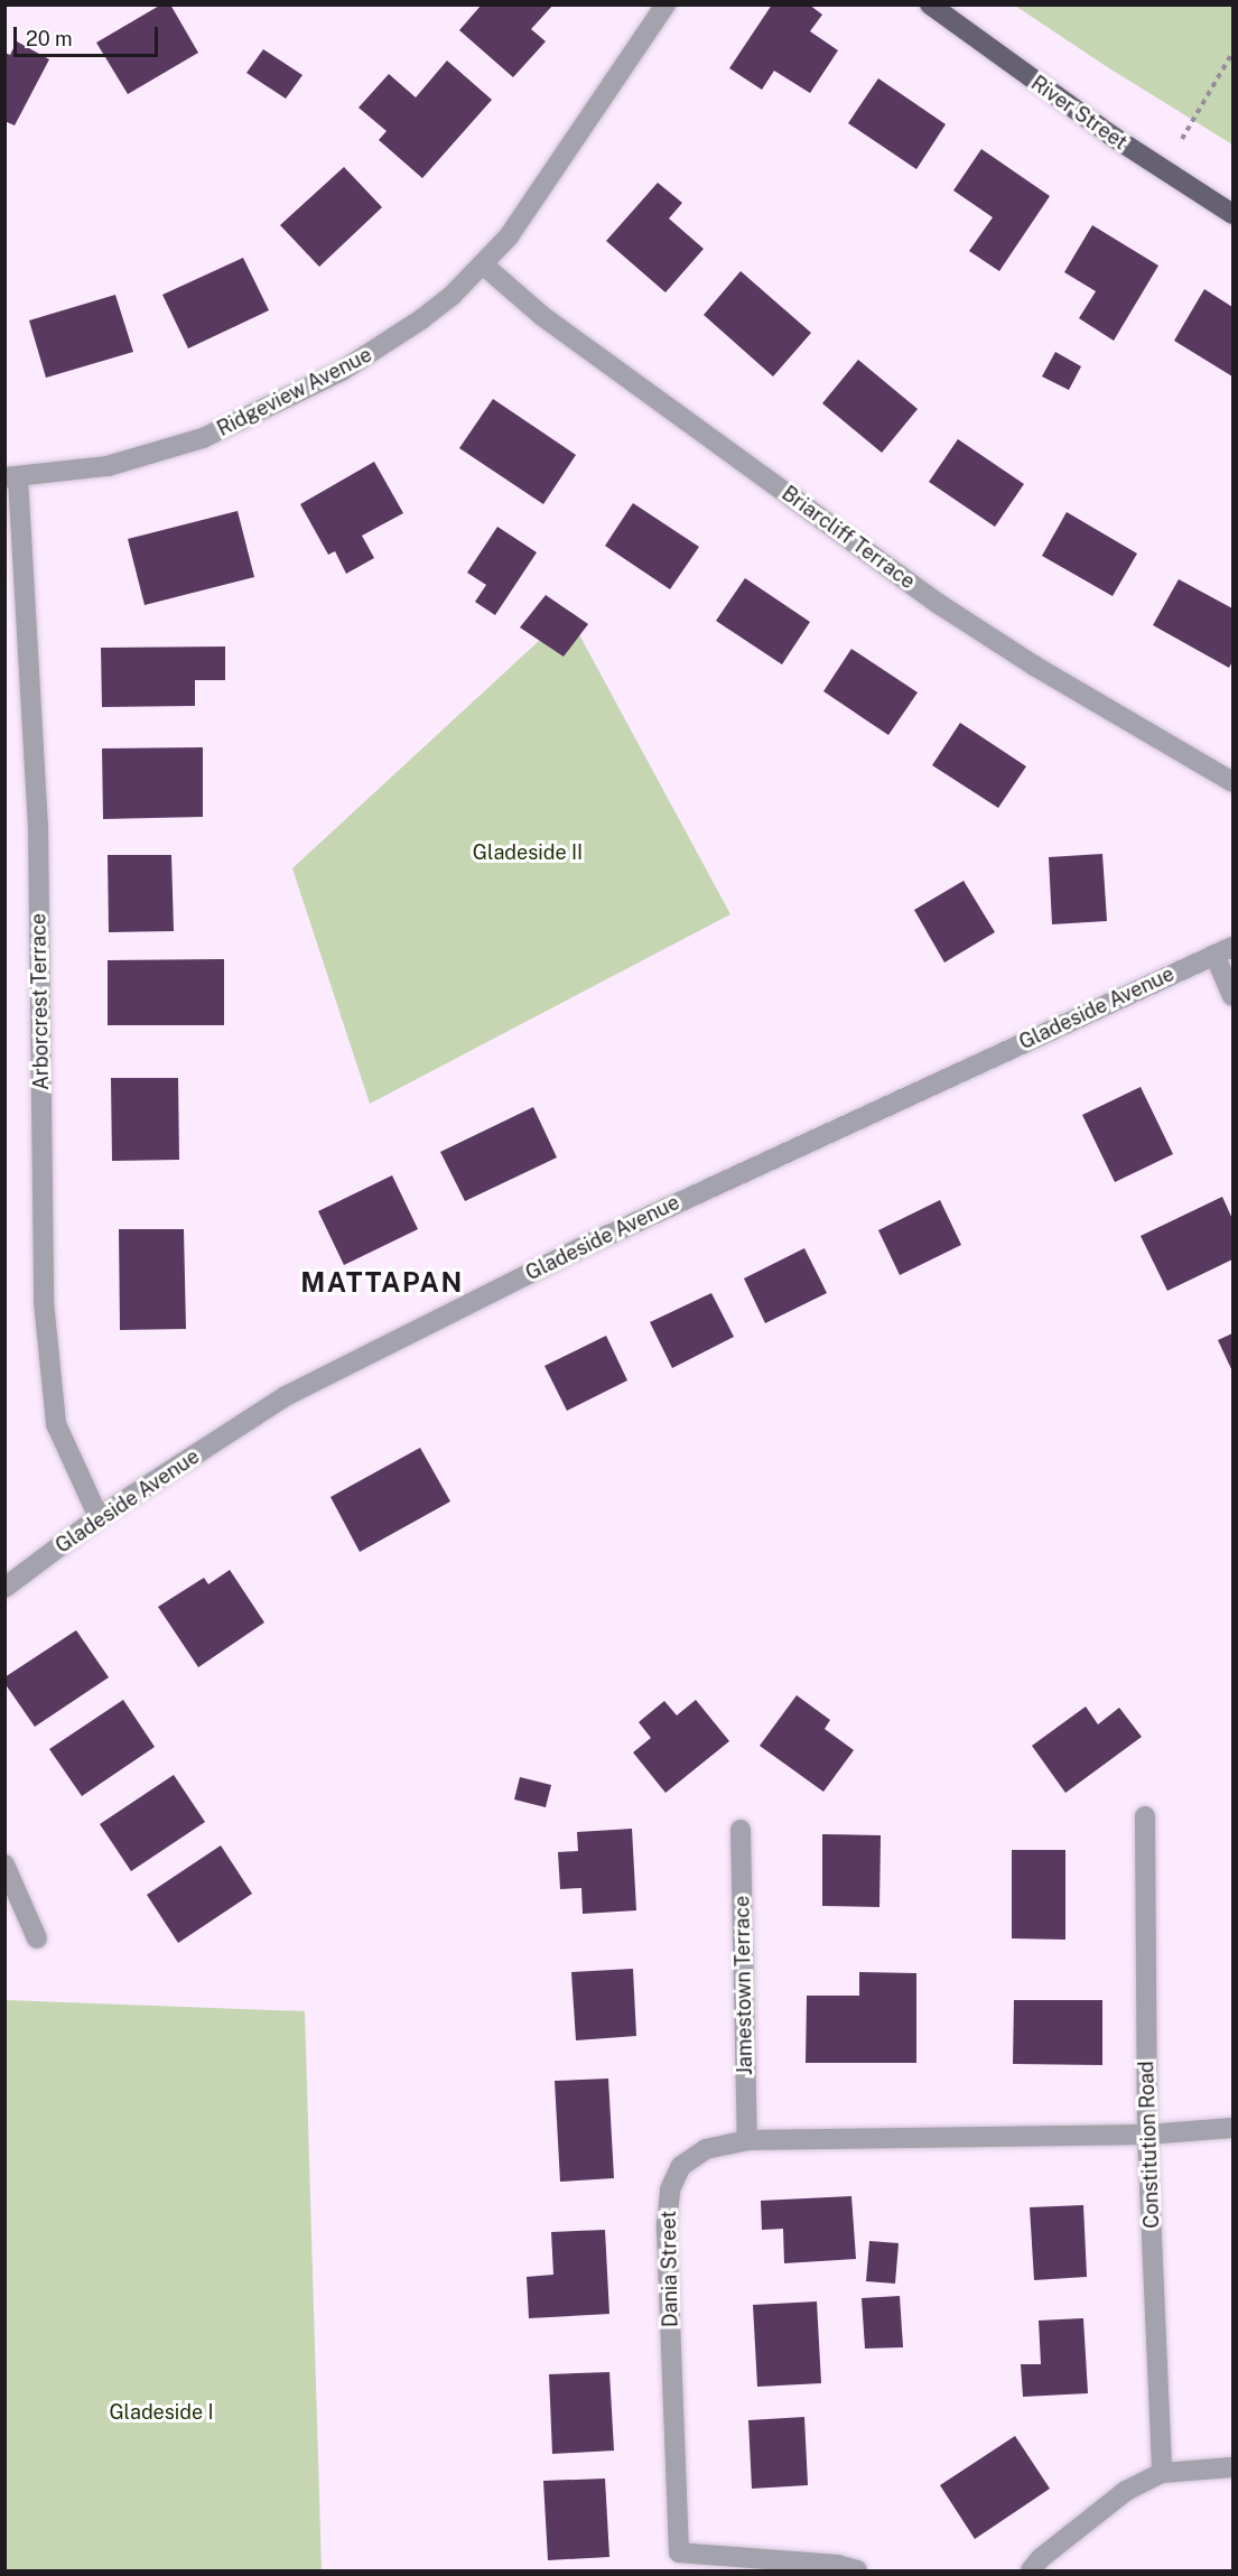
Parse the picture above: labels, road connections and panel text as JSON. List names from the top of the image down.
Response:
{
  "streets": {
    "main road": ["River Street"],
    "street": [
      "Ridgeview Avenue",
      "Briarcliff Terrace",
      "Arborcrest Terrace",
      "Gladeside Avenue",
      "Jamestown Terrace",
      "Constitution Road",
      "Dania Street"
    ]
  },
  "crossings": [
    ["Ridgeview Avenue", "Briarcliff Terrace"],
    ["Ridgeview Avenue", "Arborcrest Terrace"],
    ["Arborcrest Terrace", "Gladeside Avenue"],
    ["Jamestown Terrace", "Dania Street"],
    ["Constitution Road", "Dania Street"]
  ],
  "districts": ["MATTAPAN"],
  "parks": ["Gladeside II", "Gladeside I"],
  "scale_bar": "20 m"
}
